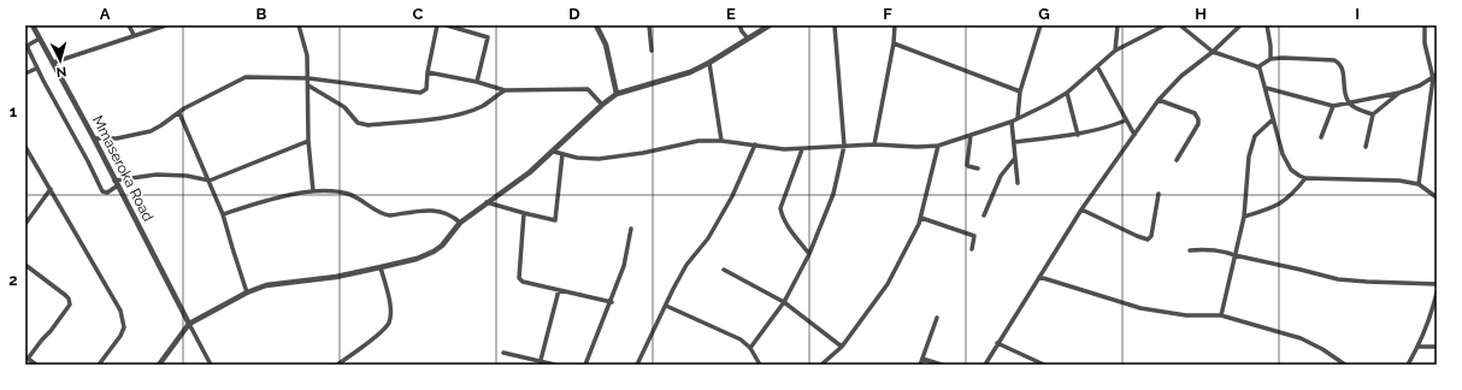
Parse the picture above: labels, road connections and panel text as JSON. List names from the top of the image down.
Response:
{
  "streets": {
    "street": ["Mmaseroka Road"]
  },
  "north": "bottom",
  "grid": {
    "columns": [
      "A",
      "B",
      "C",
      "D",
      "E",
      "F",
      "G",
      "H",
      "I"
    ],
    "rows": ["1", "2"]
  }
}
